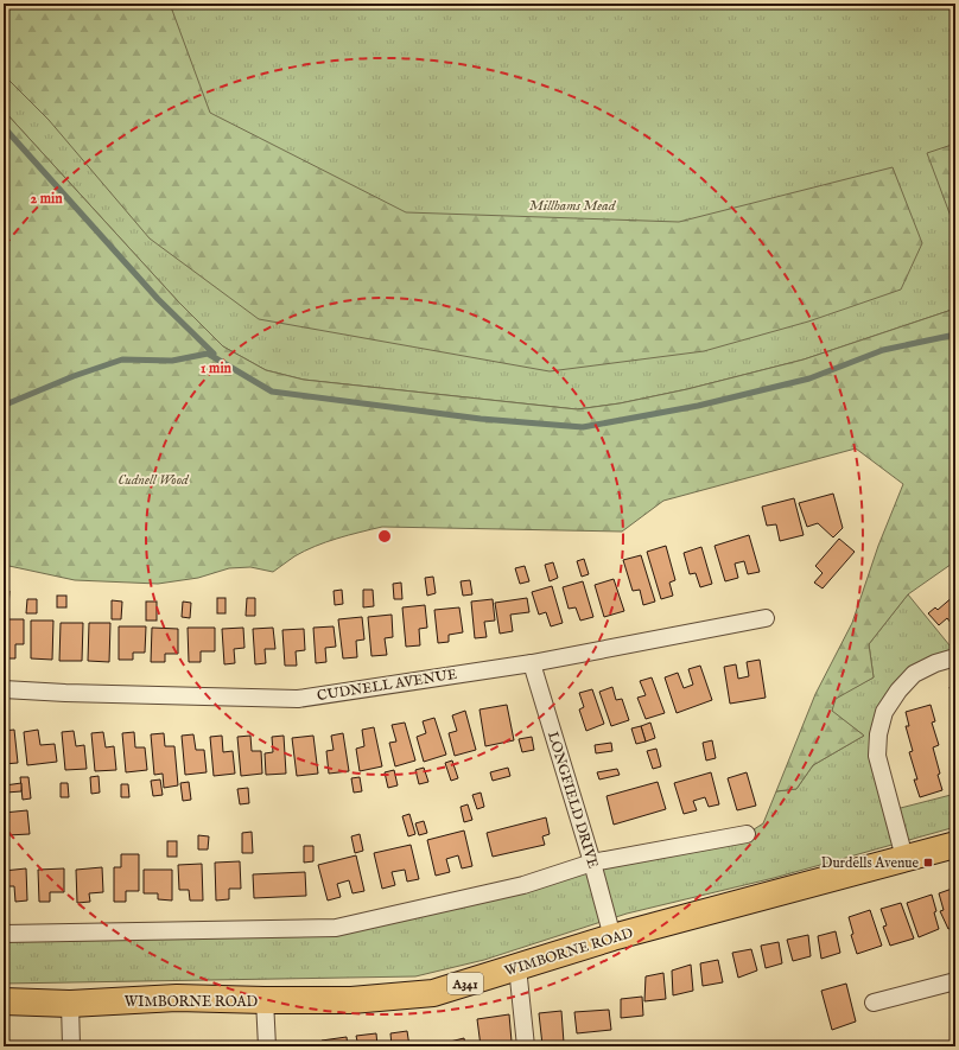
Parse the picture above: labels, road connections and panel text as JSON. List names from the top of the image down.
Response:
{
  "streets": {
    "main road": ["WIMBORNE ROAD", "A341"],
    "street": ["CUDNELL AVENUE", "LONGFIELD DRIVE"]
  },
  "crossings": [
    ["CUDNELL AVENUE", "LONGFIELD DRIVE"],
    ["LONGFIELD DRIVE", "WIMBORNE ROAD"]
  ],
  "parks": ["Millhams Mead", "Cudnell Wood"],
  "places": {
    "transit": ["Durdells Avenue"]
  },
  "rings": ["2 min", "1 min"]
}
